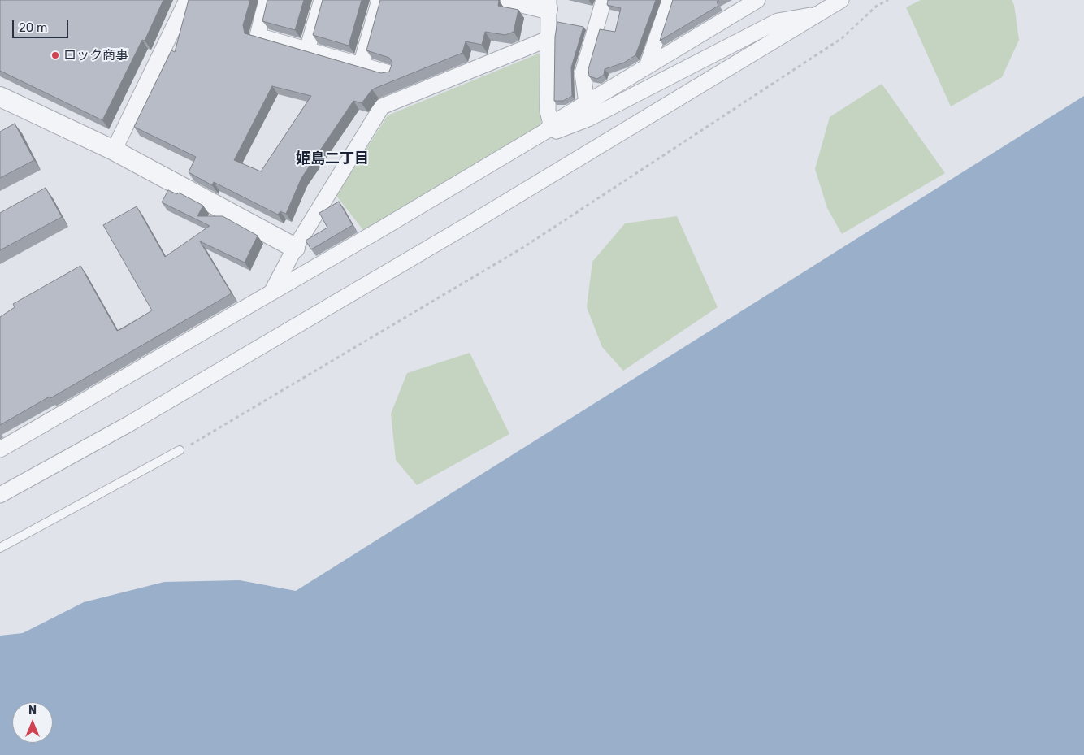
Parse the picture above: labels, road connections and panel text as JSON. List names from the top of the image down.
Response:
{
  "districts": ["姫島二丁目"],
  "places": ["ロック商事"],
  "scale_bar": "20 m",
  "north": "top"
}
